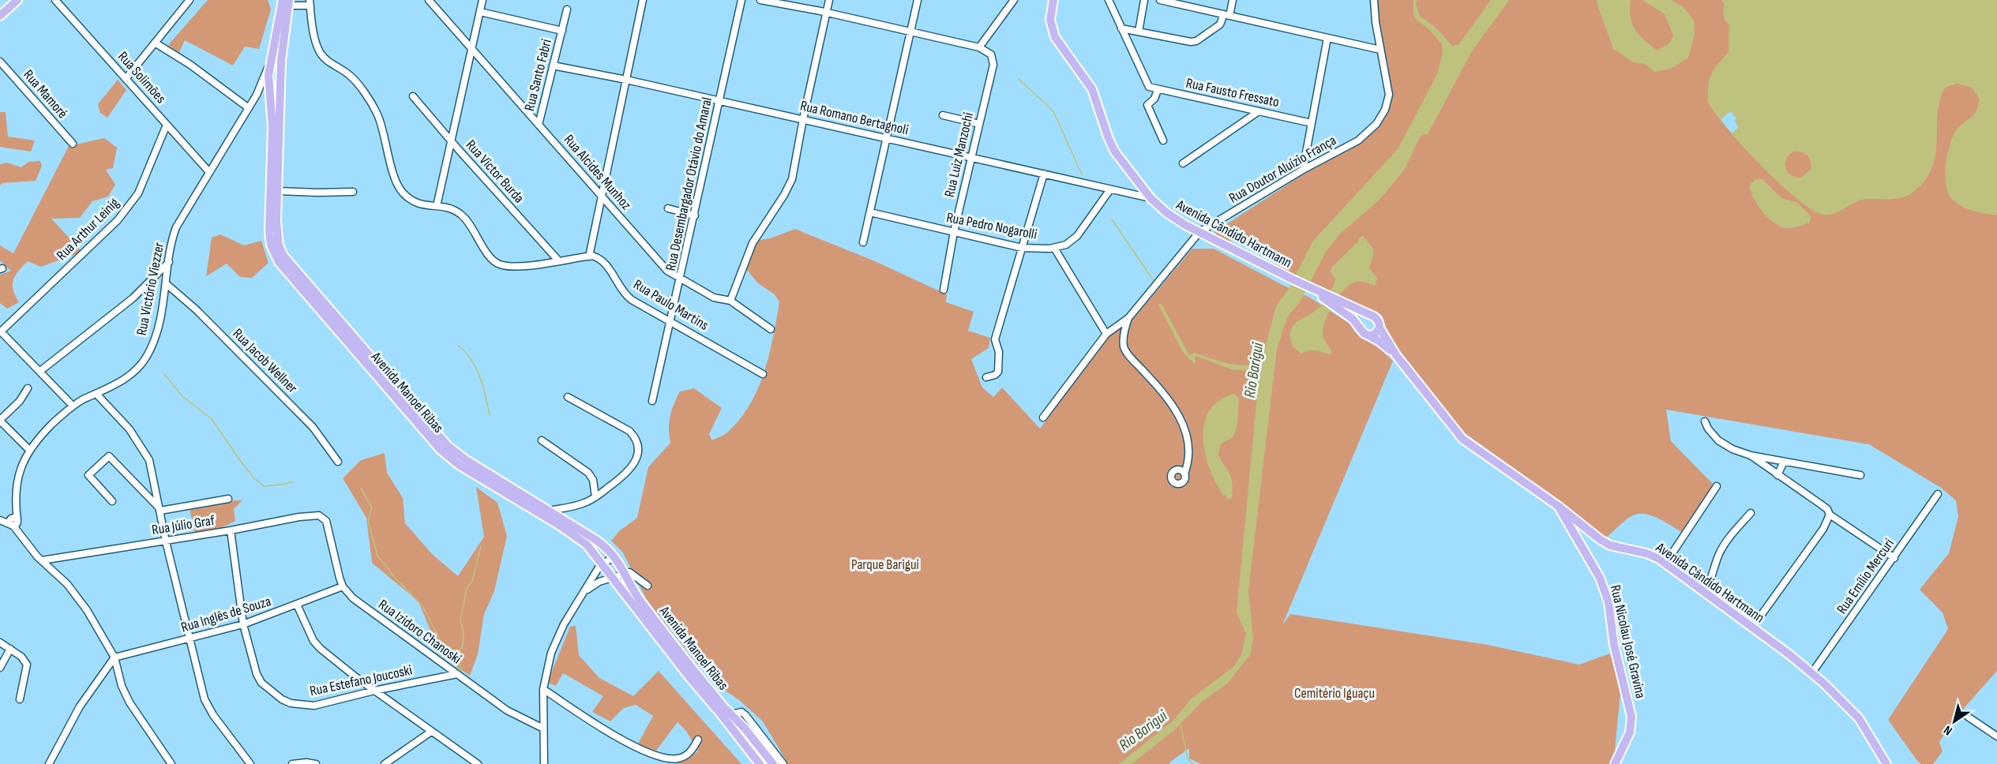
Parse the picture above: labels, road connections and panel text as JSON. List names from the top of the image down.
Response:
{
  "streets": {
    "main road": ["Avenida Cândido Hartmann", "Avenida Manoel Ribas", "Rua Nicolau José Gravina"],
    "street": [
      "Rua Santo Fabri",
      "Rua Solimões",
      "Rua Fausto Fressato",
      "Rua Mamoré",
      "Rua Romano Bertagnoli",
      "Rua Luiz Manzochi",
      "Rua Doutor Aluízio França",
      "Rua Victor Burda",
      "Rua Alcides Munhoz",
      "Rua Desembargador Otávio do Amaral",
      "Rua Pedro Nogarolli",
      "Rua Arthur Leinig",
      "Rua Victório Viezzer",
      "Rua Paulo Martins",
      "Rua Jacob Wellner",
      "Rua Júlio Graf",
      "Rua Emílio Mercuri",
      "Rua Inglês de Souza",
      "Rua Izidoro Chanoski",
      "Rua Estefano Joucoski"
    ]
  },
  "crossings": [
    ["Rua Santo Fabri", "Rua Romano Bertagnoli"],
    ["Rua Santo Fabri", "Rua Alcides Munhoz"],
    ["Rua Solimões", "Rua Arthur Leinig"],
    ["Rua Solimões", "Rua Victório Viezzer"],
    ["Rua Romano Bertagnoli", "Rua Luiz Manzochi"],
    ["Rua Romano Bertagnoli", "Rua Desembargador Otávio do Amaral"],
    ["Rua Romano Bertagnoli", "Rua Pedro Nogarolli"],
    ["Rua Romano Bertagnoli", "Avenida Cândido Hartmann"],
    ["Rua Luiz Manzochi", "Rua Pedro Nogarolli"],
    ["Rua Doutor Aluízio França", "Avenida Cândido Hartmann"],
    ["Rua Alcides Munhoz", "Rua Desembargador Otávio do Amaral"],
    ["Rua Desembargador Otávio do Amaral", "Rua Paulo Martins"],
    ["Avenida Cândido Hartmann", "Rua Emílio Mercuri"],
    ["Avenida Cândido Hartmann", "Rua Nicolau José Gravina"],
    ["Rua Victório Viezzer", "Rua Jacob Wellner"],
    ["Rua Victório Viezzer", "Avenida Manoel Ribas"],
    ["Rua Victório Viezzer", "Rua Júlio Graf"],
    ["Rua Júlio Graf", "Rua Inglês de Souza"],
    ["Rua Júlio Graf", "Rua Izidoro Chanoski"],
    ["Rua Júlio Graf", "Rua Estefano Joucoski"],
    ["Rua Inglês de Souza", "Rua Izidoro Chanoski"],
    ["Rua Inglês de Souza", "Rua Estefano Joucoski"],
    ["Rua Izidoro Chanoski", "Rua Estefano Joucoski"]
  ],
  "water": ["Rio Barigui"],
  "parks": ["Parque Barigui", "Cemitério Iguaçu"],
  "north": "bottom left"
}
